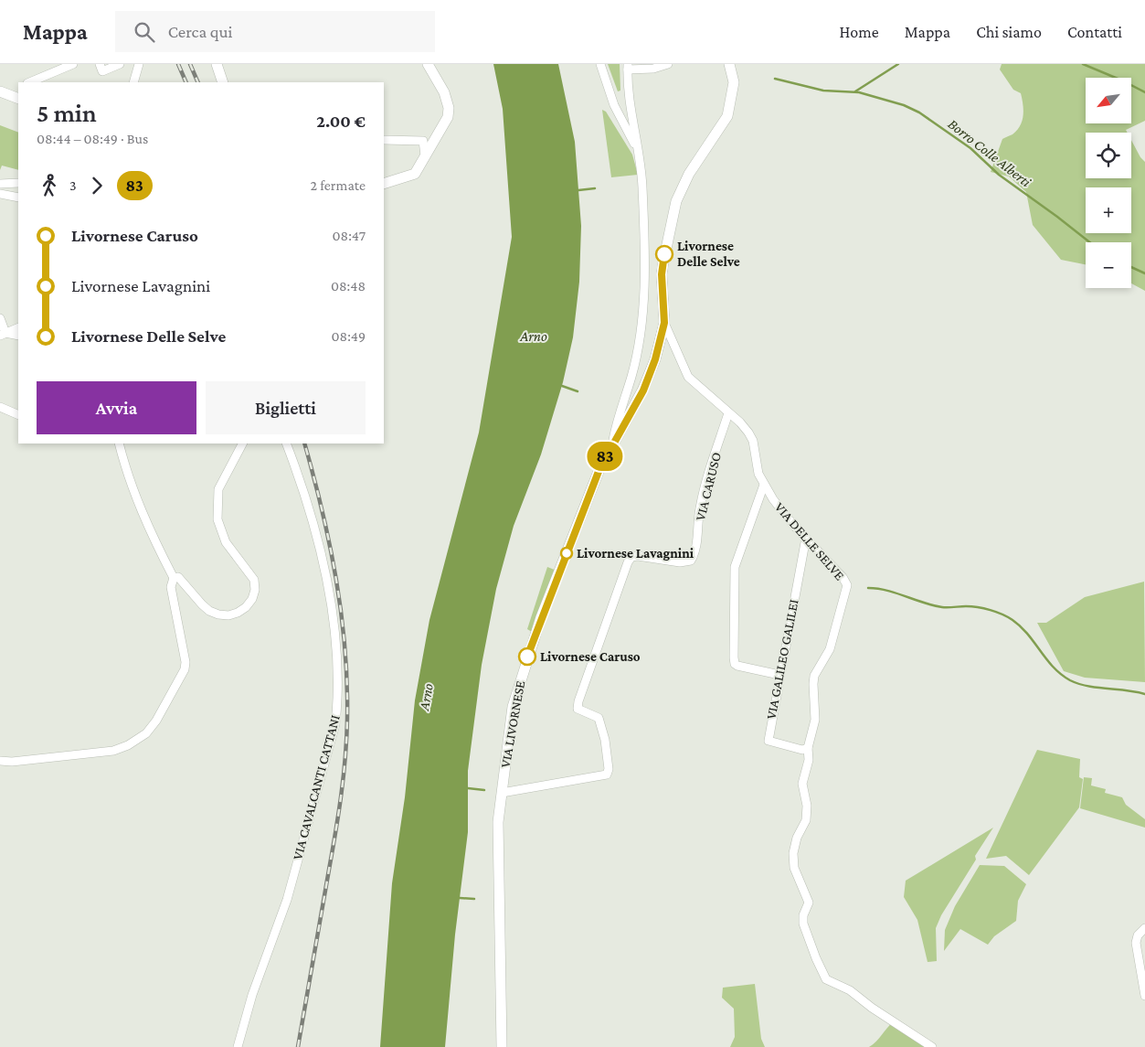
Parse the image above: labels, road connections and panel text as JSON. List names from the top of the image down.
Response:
{
  "streets": {
    "main road": ["VIA LIVORNESE"],
    "street": [
      "VIA CARUSO",
      "VIA DELLE SELVE",
      "VIA GALILEO GALILEI",
      "VIA CAVALCANTI CATTANI"
    ]
  },
  "crossings": [
    ["VIA CARUSO", "VIA DELLE SELVE"],
    ["VIA CARUSO", "VIA LIVORNESE"],
    ["VIA DELLE SELVE", "VIA GALILEO GALILEI"],
    ["VIA DELLE SELVE", "VIA LIVORNESE"]
  ],
  "water": ["Borro Colle Alberti", "Arno"],
  "places": ["Livornese Delle Selve", "Livornese Lavagnini", "Livornese Caruso"],
  "lines": ["bus line 83"],
  "north": "bottom left",
  "page": {
    "header": "Mappa",
    "search": "Cerca qui",
    "nav": [
      "Home",
      "Mappa",
      "Chi siamo",
      "Contatti"
    ],
    "on_map": "83",
    "map_buttons": ["+", "−"],
    "heading": ["5 min", "08:44 – 08:49 · Bus", "2.00 €"],
    "legs": ["3", "83", "2 fermate"],
    "list": [
      {
        "name": "Livornese Caruso",
        "value": "08:47"
      },
      {
        "name": "Livornese Lavagnini",
        "value": "08:48"
      },
      {
        "name": "Livornese Delle Selve",
        "value": "08:49"
      }
    ],
    "buttons": ["Avvia", "Biglietti"]
  }
}
